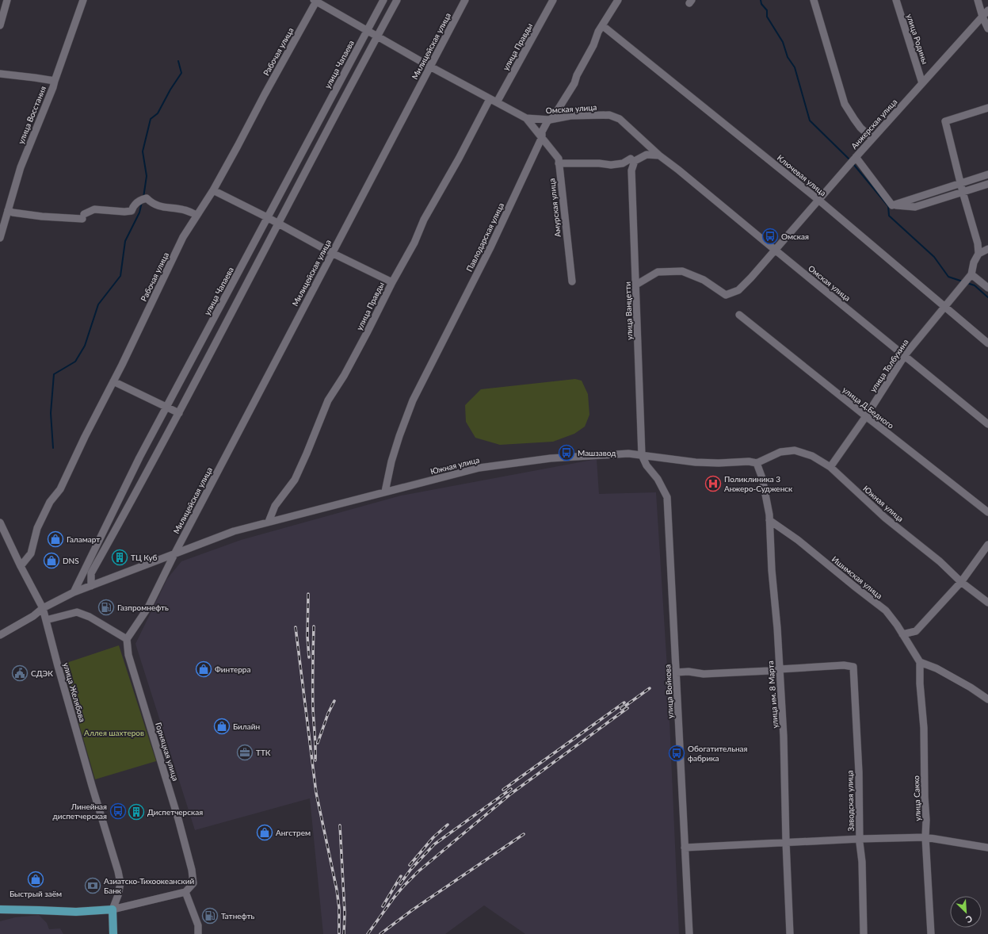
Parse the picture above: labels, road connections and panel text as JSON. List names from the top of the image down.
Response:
{
  "streets": {
    "street": [
      "улица Родины",
      "Милицейская улица",
      "улица Правды",
      "Рабочая улица",
      "улица Чапаева",
      "Омская улица",
      "улица Восстания",
      "Анжерская улица",
      "Ключевая улица",
      "Амурская улица",
      "Павлодарская улица",
      "улица Ванцетти",
      "улица Толбухина",
      "улица Д.Бедного",
      "Южная улица",
      "Ишимская улица",
      "улица Войкова",
      "улица Желябова",
      "улица им. 8 Марта",
      "Горняцкая улица",
      "улица Сакко",
      "Заводская улица"
    ]
  },
  "crossings": [
    ["улица Родины", "Анжерская улица"],
    ["Милицейская улица", "Южная улица"],
    ["Милицейская улица", "Горняцкая улица"],
    ["улица Правды", "Южная улица"],
    ["Рабочая улица", "улица Желябова"],
    ["улица Чапаева", "Южная улица"],
    ["Омская улица", "Анжерская улица"],
    ["Омская улица", "Амурская улица"],
    ["Омская улица", "Павлодарская улица"],
    ["Омская улица", "улица Ванцетти"],
    ["Омская улица", "улица Толбухина"],
    ["Анжерская улица", "Ключевая улица"],
    ["Анжерская улица", "улица Ванцетти"],
    ["Ключевая улица", "Павлодарская улица"],
    ["Ключевая улица", "улица Толбухина"],
    ["Амурская улица", "Павлодарская улица"],
    ["Павлодарская улица", "Южная улица"],
    ["улица Ванцетти", "Южная улица"],
    ["улица Ванцетти", "улица Войкова"],
    ["улица Толбухина", "улица Д.Бедного"],
    ["улица Толбухина", "Южная улица"],
    ["Южная улица", "улица Войкова"],
    ["Южная улица", "улица Желябова"],
    ["Южная улица", "улица им. 8 Марта"],
    ["Ишимская улица", "улица им. 8 Марта"],
    ["Ишимская улица", "улица Сакко"],
    ["улица им. 8 Марта", "Заводская улица"]
  ],
  "parks": ["Аллея шахтеров"],
  "places": {
    "bus stop": [
      "Омская",
      "Машзавод",
      "Обогатительная фабрика",
      "Линейная диспетчерская"
    ],
    "hospital": ["Поликлиника 3 Анжеро-Судженск"],
    "shop": [
      "Галамарт",
      "DNS",
      "Финтерра",
      "Билайн",
      "Ангстрем",
      "Быстрый заём"
    ],
    "building": ["ТЦ Куб", "Диспетчерская"],
    "fuel station": ["Газпромнефть", "Татнефть"],
    "public building": ["СДЭК"],
    "office": ["ТТК"],
    "bank": ["Азиатско-Тихоокеанский Банк"]
  },
  "north": "bottom right"
}
